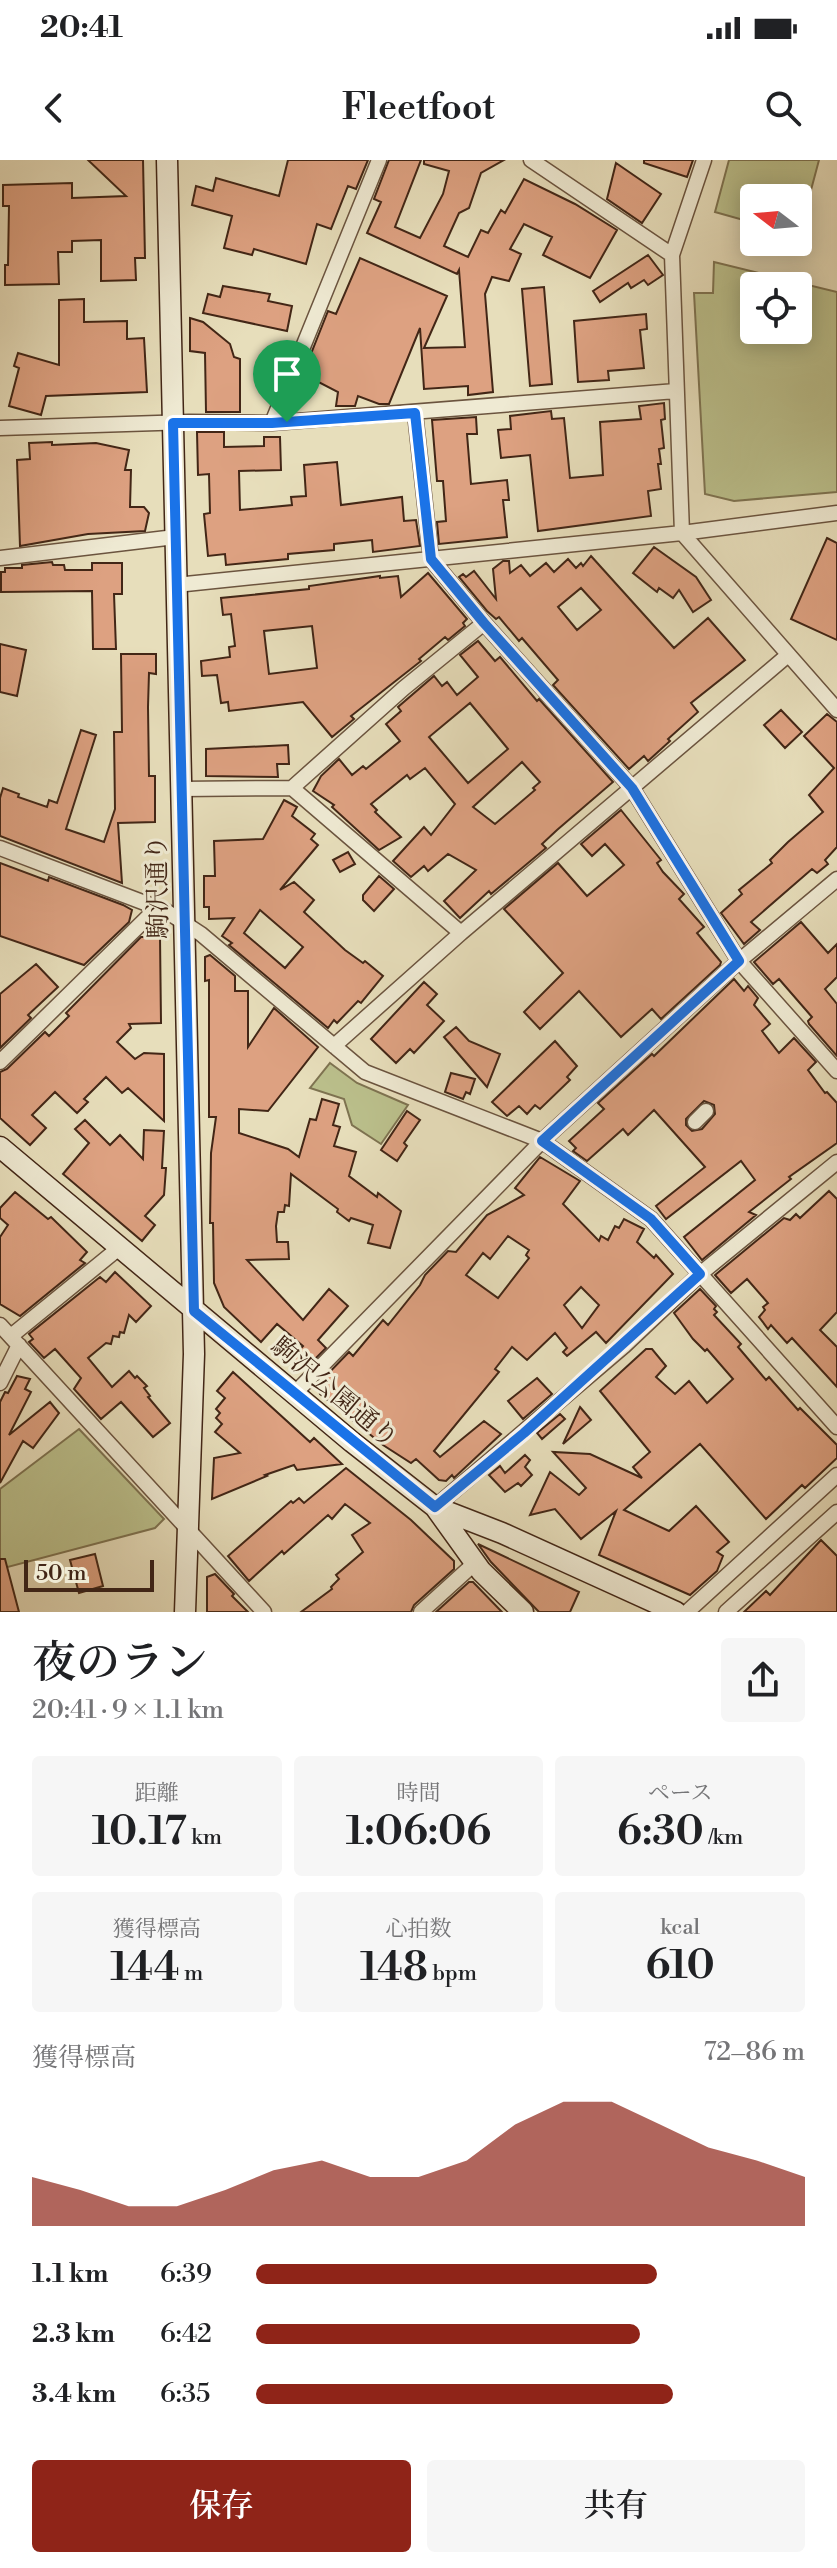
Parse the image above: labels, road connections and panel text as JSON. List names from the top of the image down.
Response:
{
  "streets": {
    "main road": ["駒沢通り", "駒沢公園通り"]
  },
  "crossings": [
    ["駒沢通り", "駒沢公園通り"]
  ],
  "scale_bar": "50 m",
  "north": "left",
  "page": {
    "status": "20:41",
    "header": "Fleetfoot",
    "scale": "50 m",
    "heading": ["夜のラン", "20:41 · 9 × 1.1 km"],
    "stats": [
      ["距離", "10.17 km"],
      ["時間", "1:06:06"],
      ["ペース", "6:30 /km"],
      ["獲得標高", "144 m"],
      ["心拍数", "148 bpm"],
      ["kcal", "610"]
    ],
    "chart": ["獲得標高", "72–86 m"],
    "list": [
      {
        "name": "1.1 km",
        "note": "6:39"
      },
      {
        "name": "2.3 km",
        "note": "6:42"
      },
      {
        "name": "3.4 km",
        "note": "6:35"
      }
    ],
    "buttons": ["保存", "共有"]
  }
}
